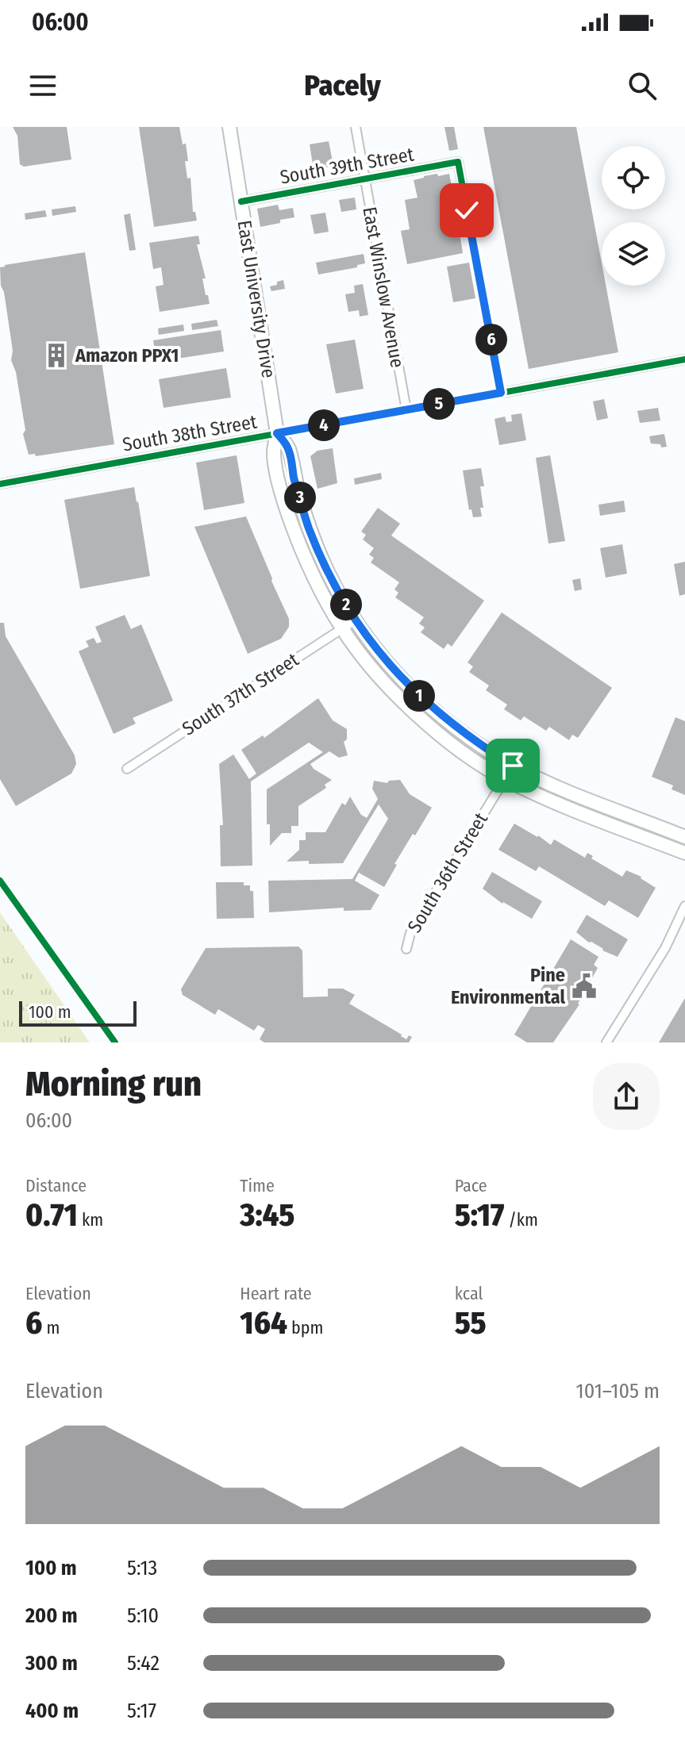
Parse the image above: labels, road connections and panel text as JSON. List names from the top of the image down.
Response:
{
  "streets": {
    "main road": ["East University Drive"],
    "street": [
      "South 39th Street",
      "East Winslow Avenue",
      "South 38th Street",
      "South 37th Street",
      "South 36th Street"
    ]
  },
  "crossings": [
    ["South 39th Street", "East Winslow Avenue"],
    ["South 39th Street", "East University Drive"],
    ["South 39th Street", "South 38th Street"],
    ["East Winslow Avenue", "South 38th Street"],
    ["East University Drive", "South 38th Street"],
    ["East University Drive", "South 37th Street"],
    ["East University Drive", "South 36th Street"]
  ],
  "places": {
    "building": ["Amazon PPX1"],
    "public building": ["Pine Environmental"]
  },
  "scale_bar": "100 m",
  "page": {
    "status": "06:00",
    "header": "Pacely",
    "pins": [
      "6",
      "5",
      "4",
      "3",
      "2",
      "1"
    ],
    "scale": "100 m",
    "heading": ["Morning run", "06:00"],
    "stats": [
      ["Distance", "0.71 km"],
      ["Time", "3:45"],
      ["Pace", "5:17 /km"],
      ["Elevation", "6 m"],
      ["Heart rate", "164 bpm"],
      ["kcal", "55"]
    ],
    "chart": ["Elevation", "101–105 m"],
    "list": [
      {
        "name": "100 m",
        "note": "5:13"
      },
      {
        "name": "200 m",
        "note": "5:10"
      },
      {
        "name": "300 m",
        "note": "5:42"
      },
      {
        "name": "400 m",
        "note": "5:17"
      }
    ]
  }
}
